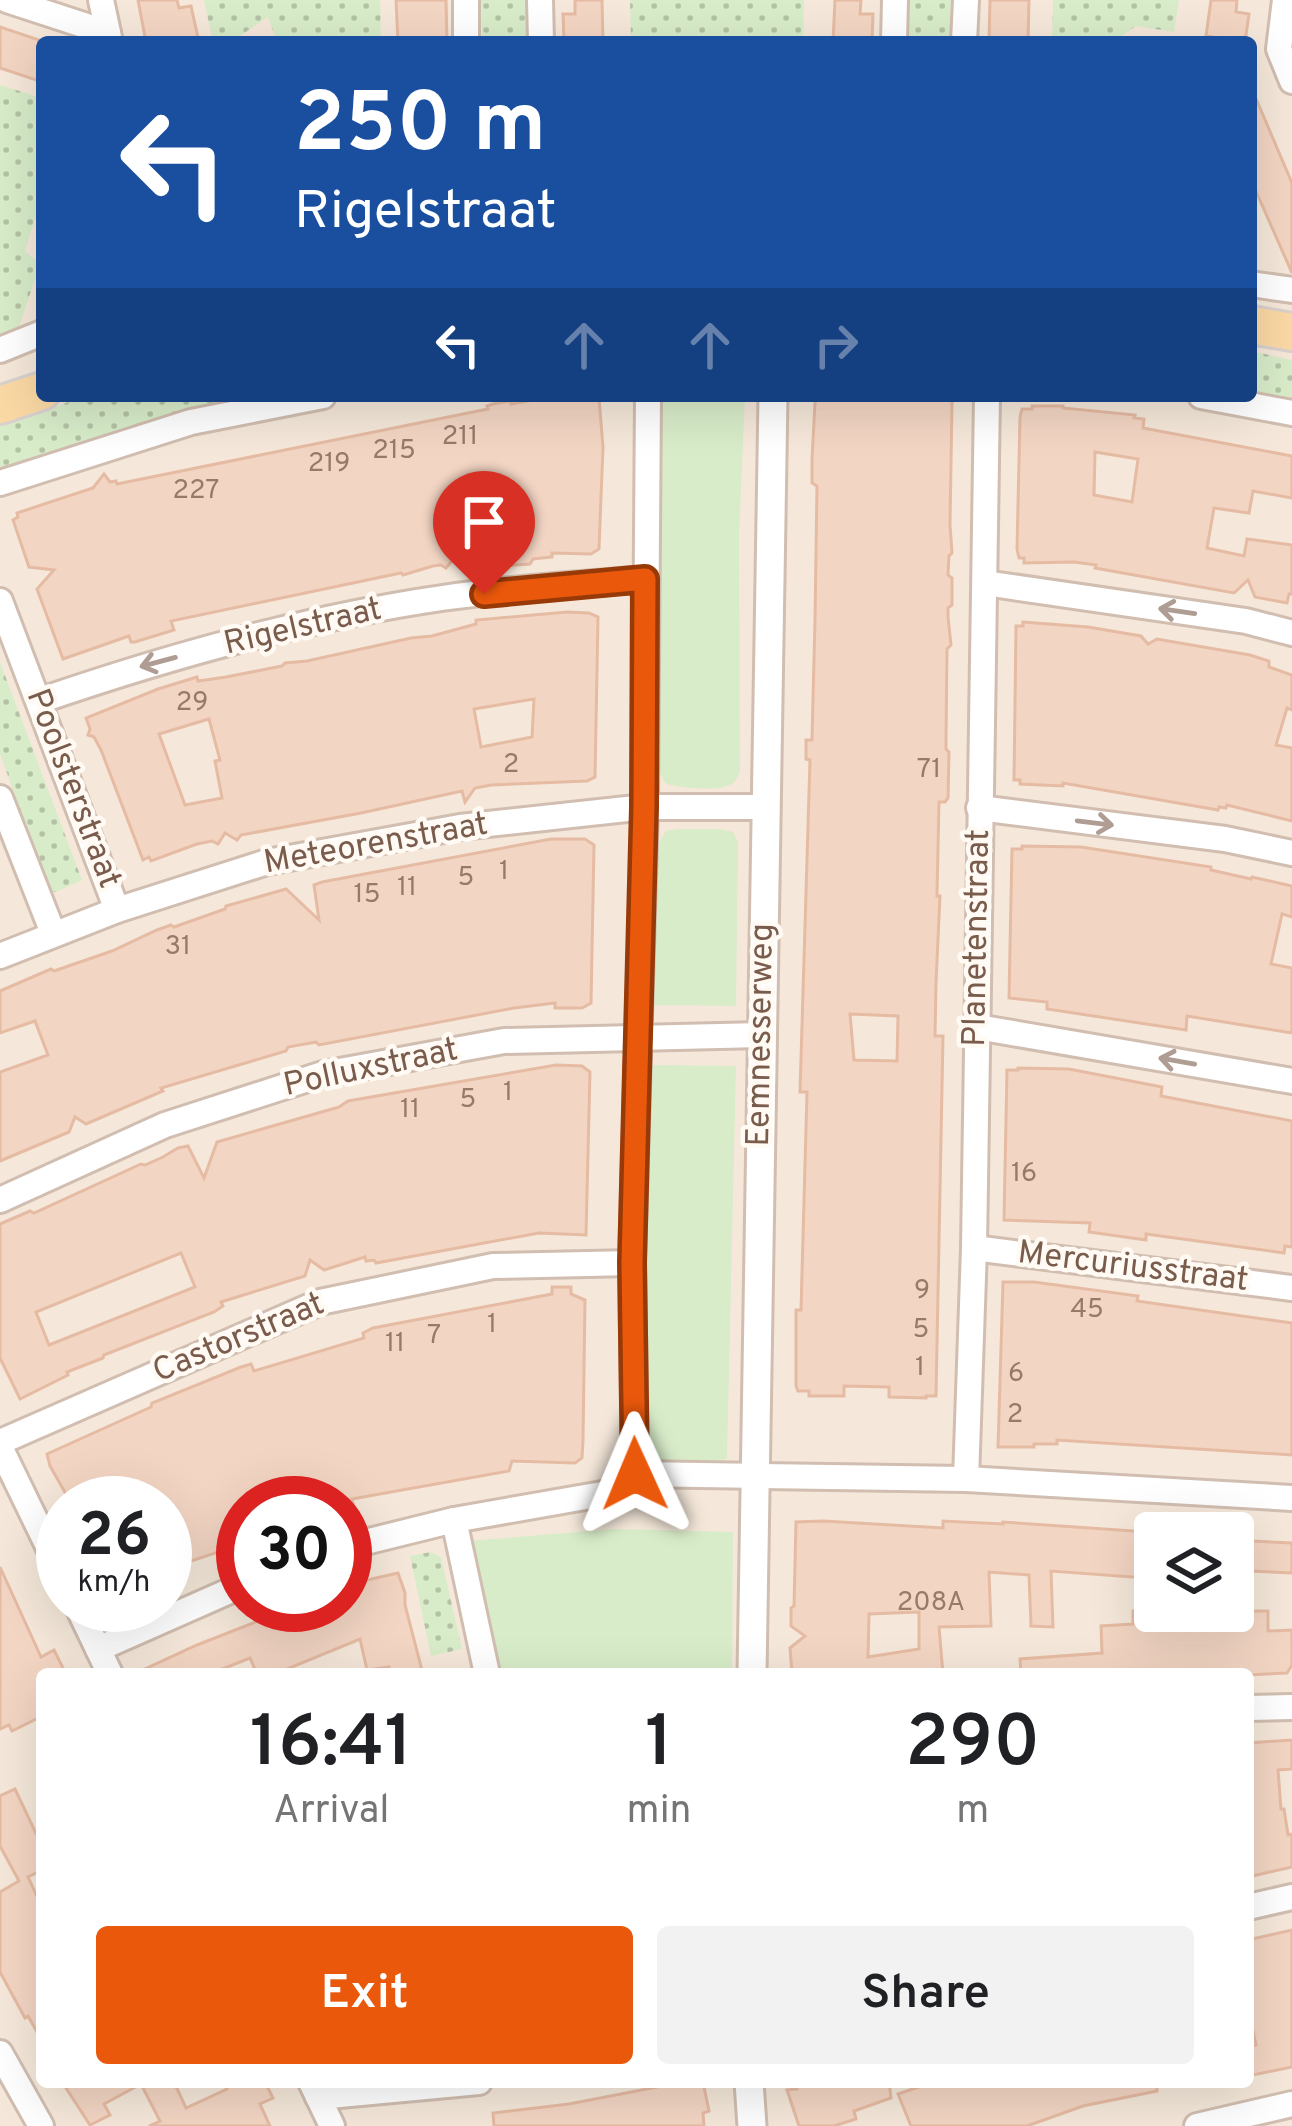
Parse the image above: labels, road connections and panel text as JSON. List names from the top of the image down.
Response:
{
  "streets": {
    "street": [
      "Rigelstraat",
      "Poolsterstraat",
      "Meteorenstraat",
      "Planetenstraat",
      "Eemnesserweg",
      "Polluxstraat",
      "Mercuriusstraat",
      "Castorstraat"
    ]
  },
  "crossings": [
    ["Rigelstraat", "Poolsterstraat"],
    ["Poolsterstraat", "Meteorenstraat"],
    ["Meteorenstraat", "Eemnesserweg"],
    ["Planetenstraat", "Mercuriusstraat"],
    ["Eemnesserweg", "Polluxstraat"]
  ],
  "one_way": ["Rigelstraat"],
  "house_numbers": [
    "211",
    "215",
    "219",
    "227",
    "29",
    "2",
    "71",
    "1",
    "5",
    "11",
    "15",
    "31",
    "1",
    "5",
    "11",
    "16",
    "9",
    "45",
    "1",
    "5",
    "7",
    "11",
    "1",
    "6",
    "2",
    "208A"
  ],
  "page": {
    "turn": ["250 m", "Rigelstraat"],
    "speed": "26 km/h",
    "limit": "30",
    "eta": [
      "16:41",
      "Arrival",
      "1",
      "min",
      "290",
      "m"
    ],
    "buttons": ["Exit", "Share"]
  }
}
